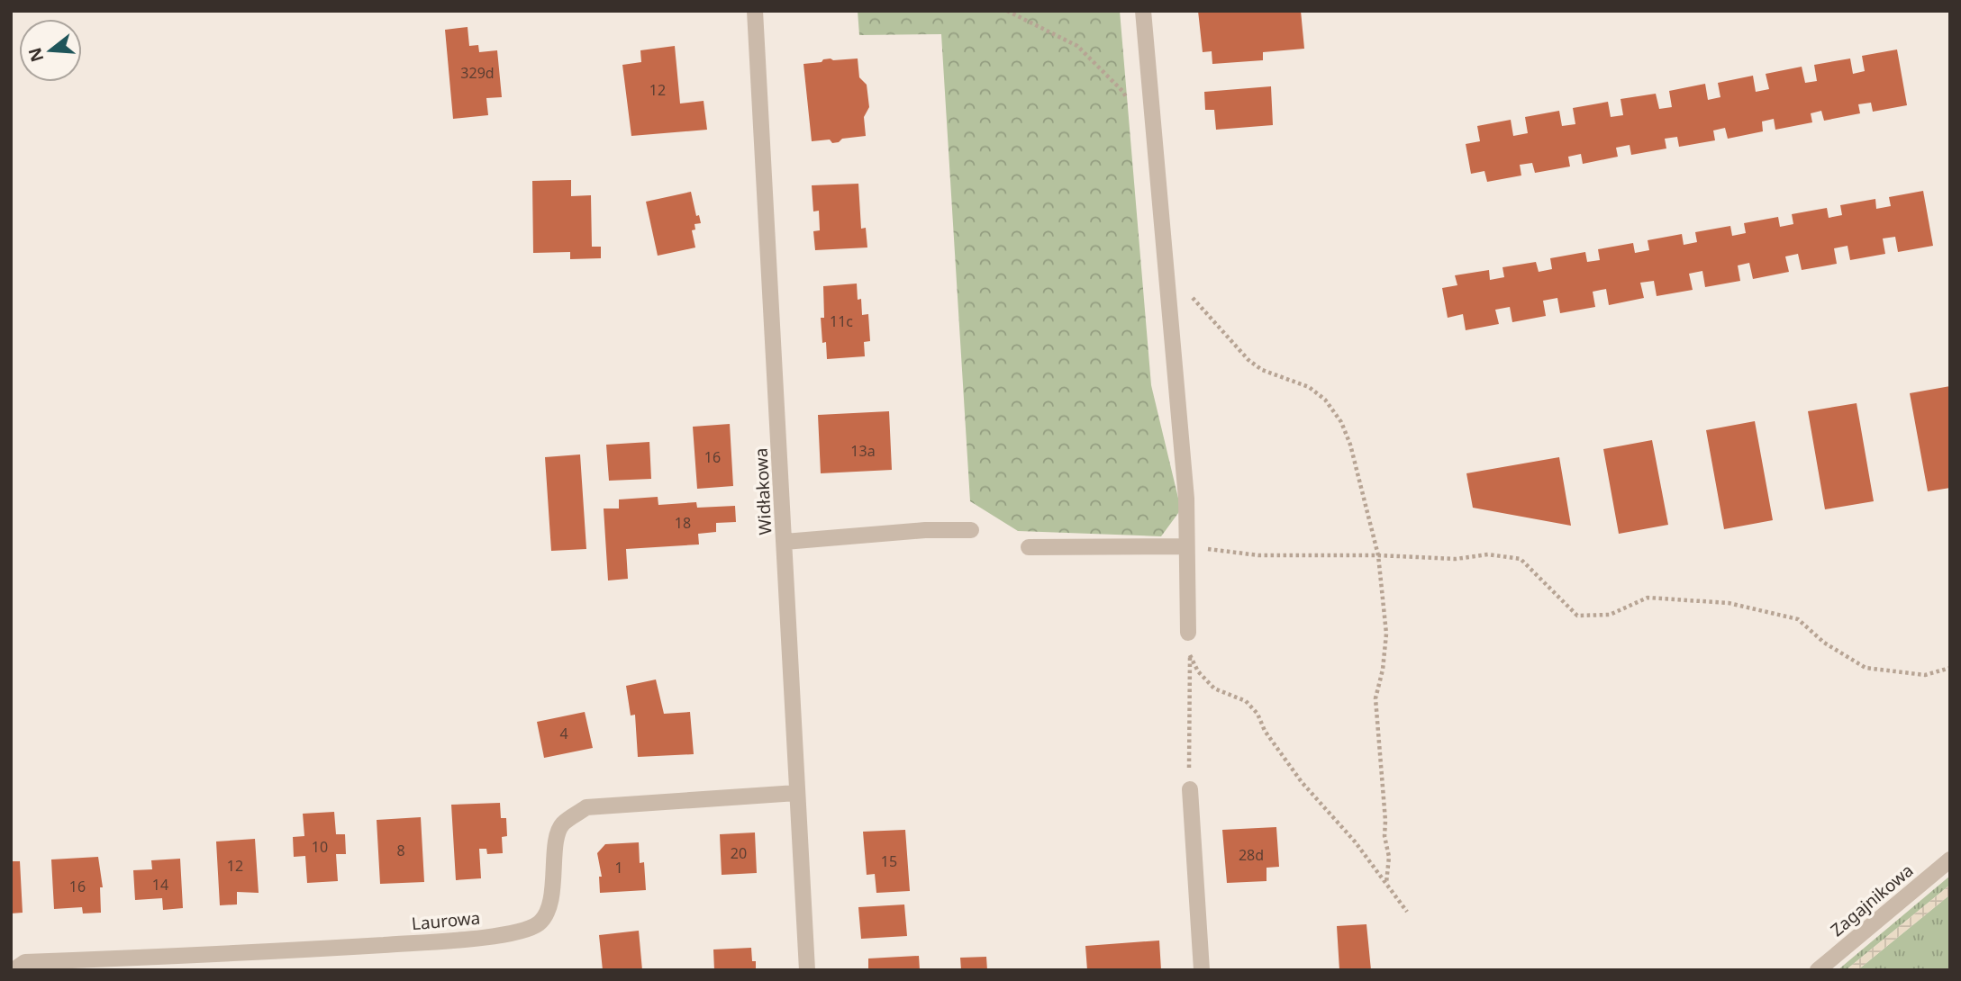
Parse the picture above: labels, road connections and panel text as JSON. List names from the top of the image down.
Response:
{
  "streets": {
    "street": ["Widłakowa", "Zagajnikowa", "Laurowa"]
  },
  "crossings": [
    ["Widłakowa", "Laurowa"]
  ],
  "house_numbers": [
    "329d",
    "12",
    "11c",
    "13a",
    "16",
    "18",
    "4",
    "10",
    "8",
    "20",
    "28d",
    "15",
    "12",
    "1",
    "14",
    "16"
  ],
  "north": "left"
}
